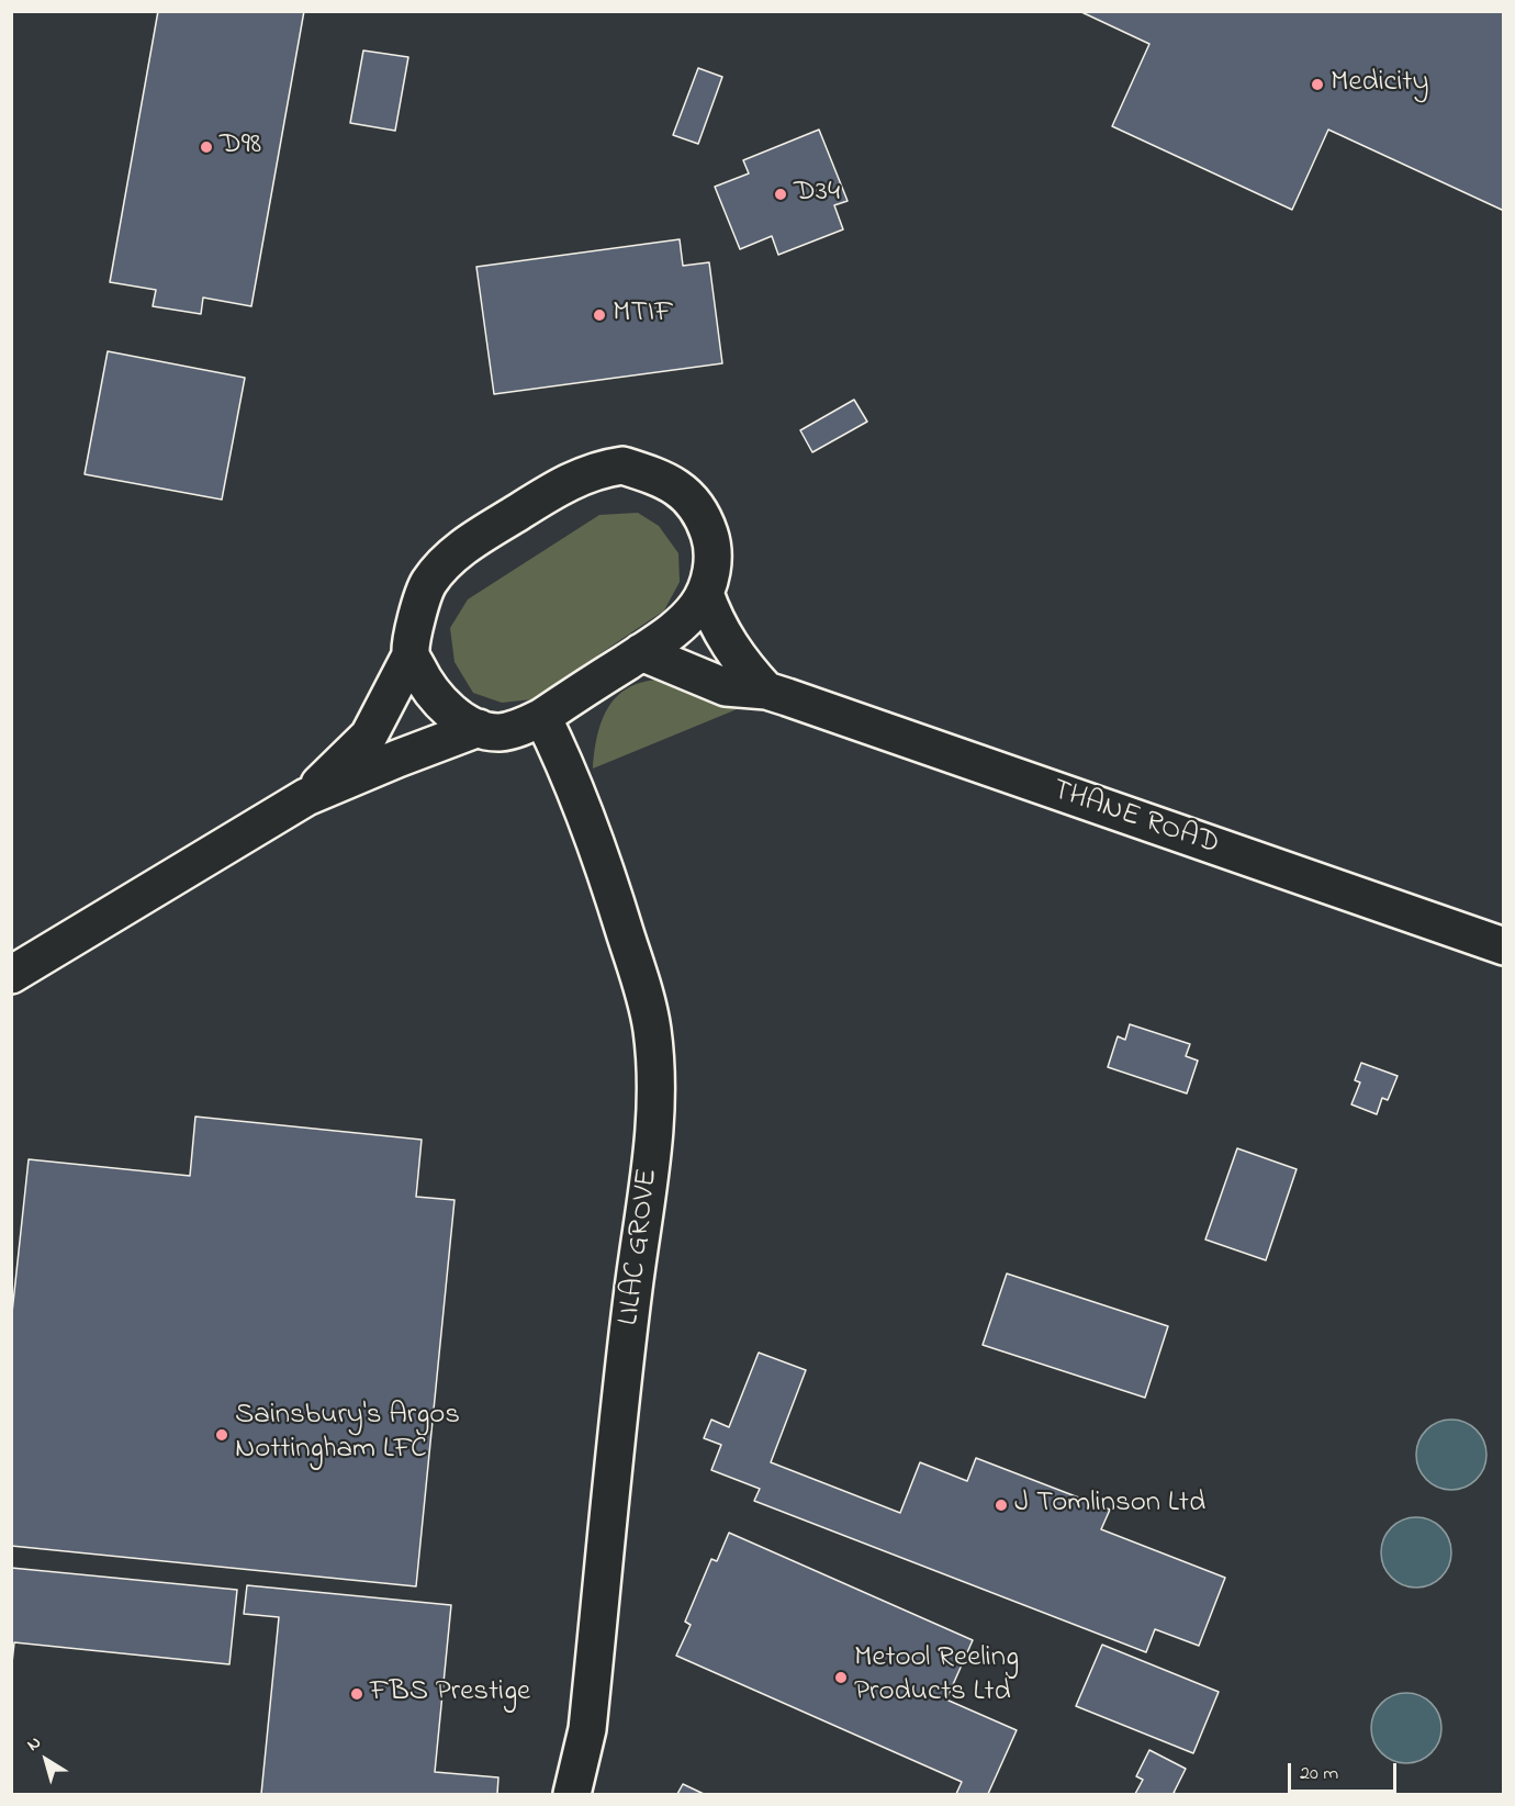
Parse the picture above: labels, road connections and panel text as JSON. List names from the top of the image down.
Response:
{
  "streets": {
    "street": ["THANE ROAD", "LILAC GROVE"]
  },
  "places": [
    "Medicity",
    "D98",
    "D34",
    "MTIF",
    "Sainsbury's Argos Nottingham LFC",
    "J Tomlinson Ltd",
    "Metool Reeling Products Ltd",
    "FBS Prestige"
  ],
  "scale_bar": "20 m",
  "north": "top left"
}
